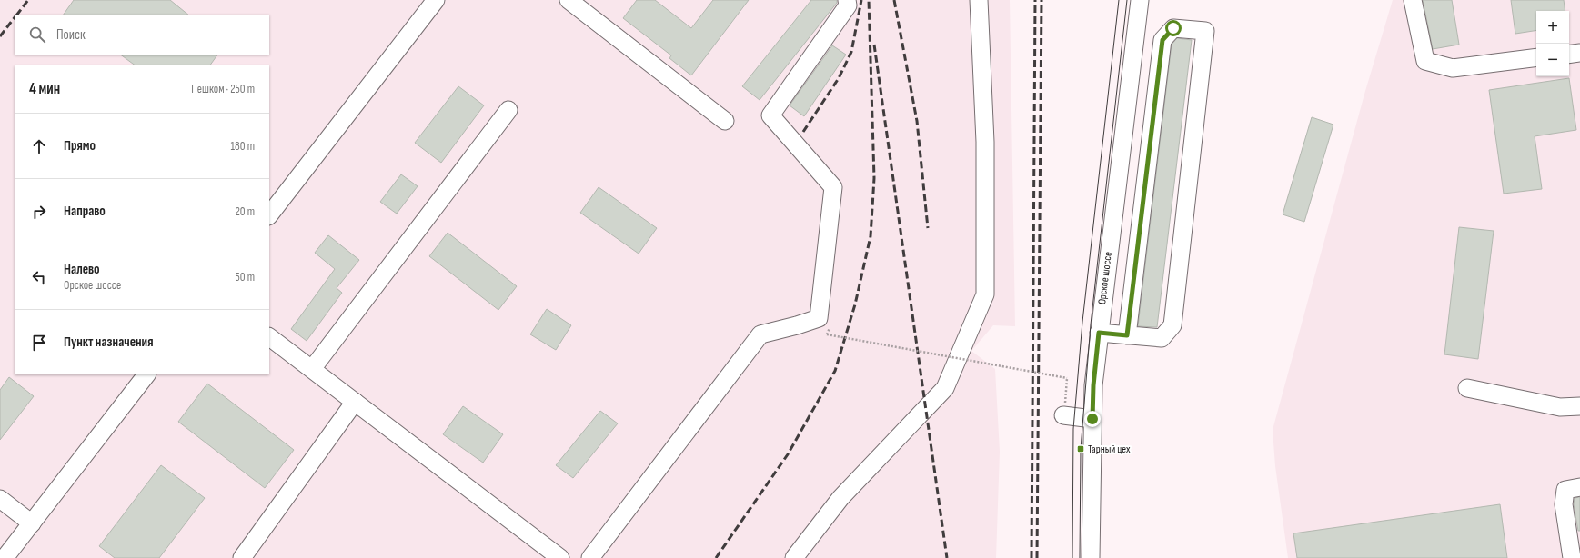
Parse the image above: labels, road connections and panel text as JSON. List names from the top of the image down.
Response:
{
  "streets": {
    "street": ["Орское шоссе"]
  },
  "places": {
    "transit": ["Тарный цех"]
  },
  "page": {
    "map_buttons": ["+", "−"],
    "search": "Поиск",
    "heading": ["4 мин", "Пешком · 250 m"],
    "list": [
      ["Прямо", "180 m"],
      ["Направо", "20 m"],
      ["Налево", "Орское шоссе", "50 m"],
      "Пункт назначения"
    ]
  }
}
